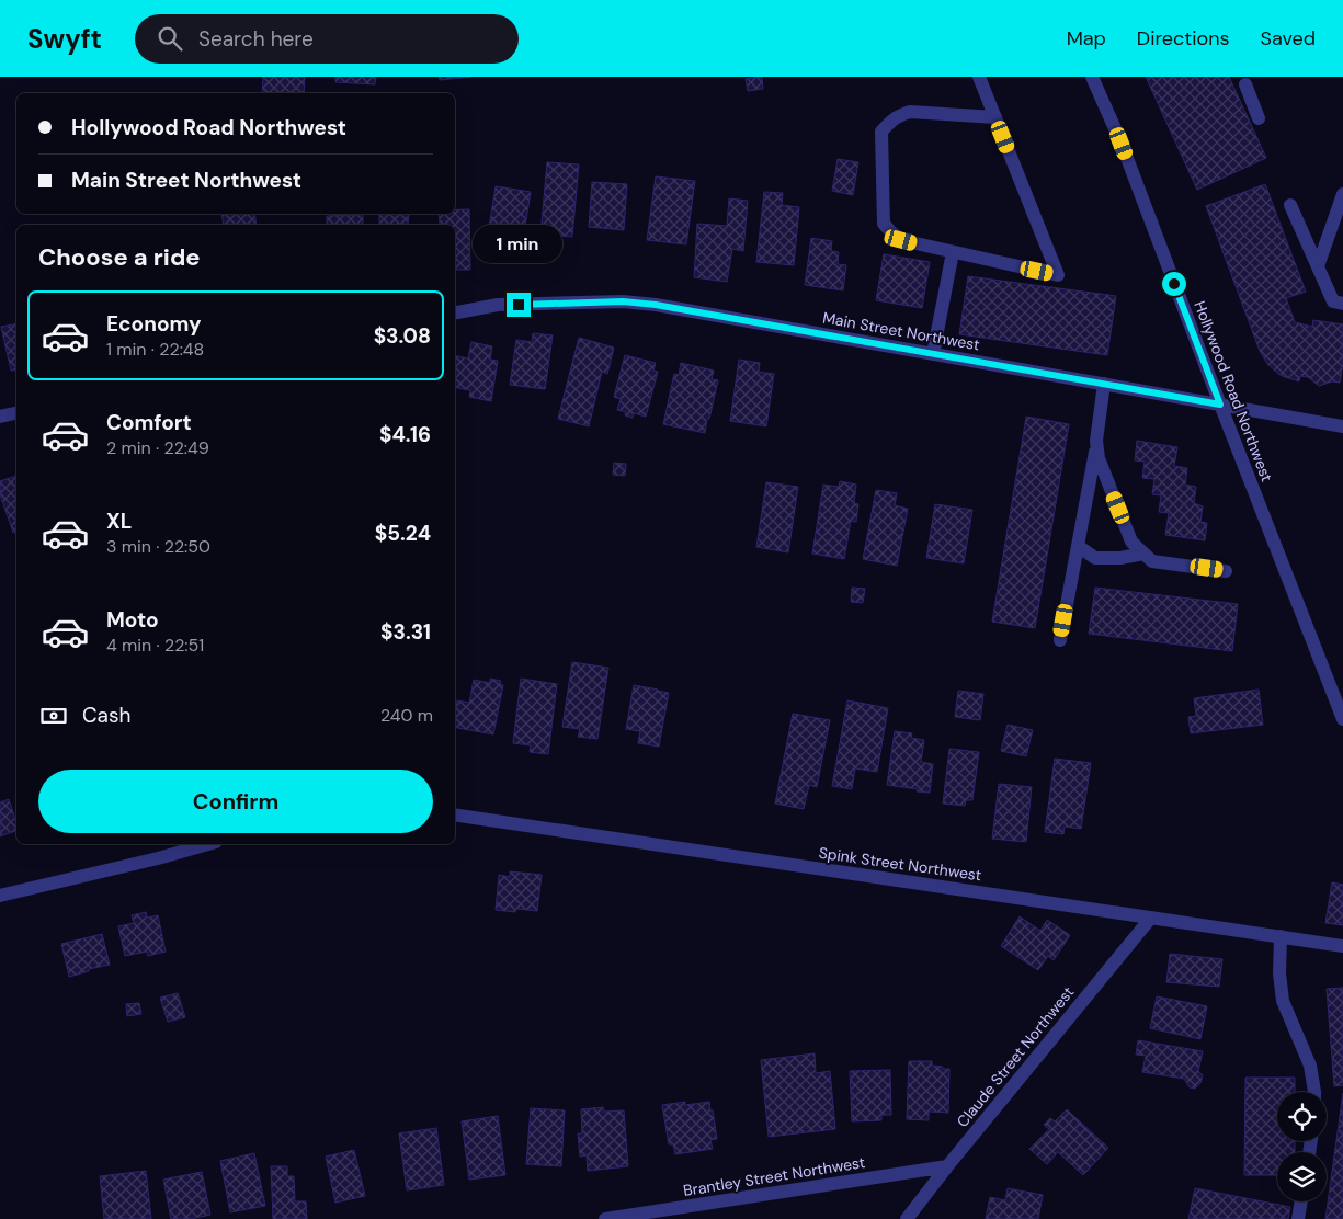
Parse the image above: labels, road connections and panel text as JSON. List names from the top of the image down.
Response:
{
  "streets": {
    "street": [
      "Main Street Northwest",
      "Hollywood Road Northwest",
      "Spink Street Northwest",
      "Claude Street Northwest",
      "Brantley Street Northwest"
    ]
  },
  "crossings": [
    ["Main Street Northwest", "Hollywood Road Northwest"],
    ["Spink Street Northwest", "Claude Street Northwest"],
    ["Claude Street Northwest", "Brantley Street Northwest"]
  ],
  "page": {
    "header": "Swyft",
    "search": "Search here",
    "nav": ["Map", "Directions", "Saved"],
    "banner": ["Hollywood Road Northwest", "Main Street Northwest"],
    "bubble": "1 min",
    "heading": "Choose a ride",
    "list": [
      {
        "name": "Economy",
        "note": "1 min · 22:48",
        "value": "$3.08"
      },
      {
        "name": "Comfort",
        "note": "2 min · 22:49",
        "value": "$4.16"
      },
      {
        "name": "XL",
        "note": "3 min · 22:50",
        "value": "$5.24"
      },
      {
        "name": "Moto",
        "note": "4 min · 22:51",
        "value": "$3.31"
      }
    ],
    "pay": ["Cash", "240 m"],
    "buttons": "Confirm"
  }
}
